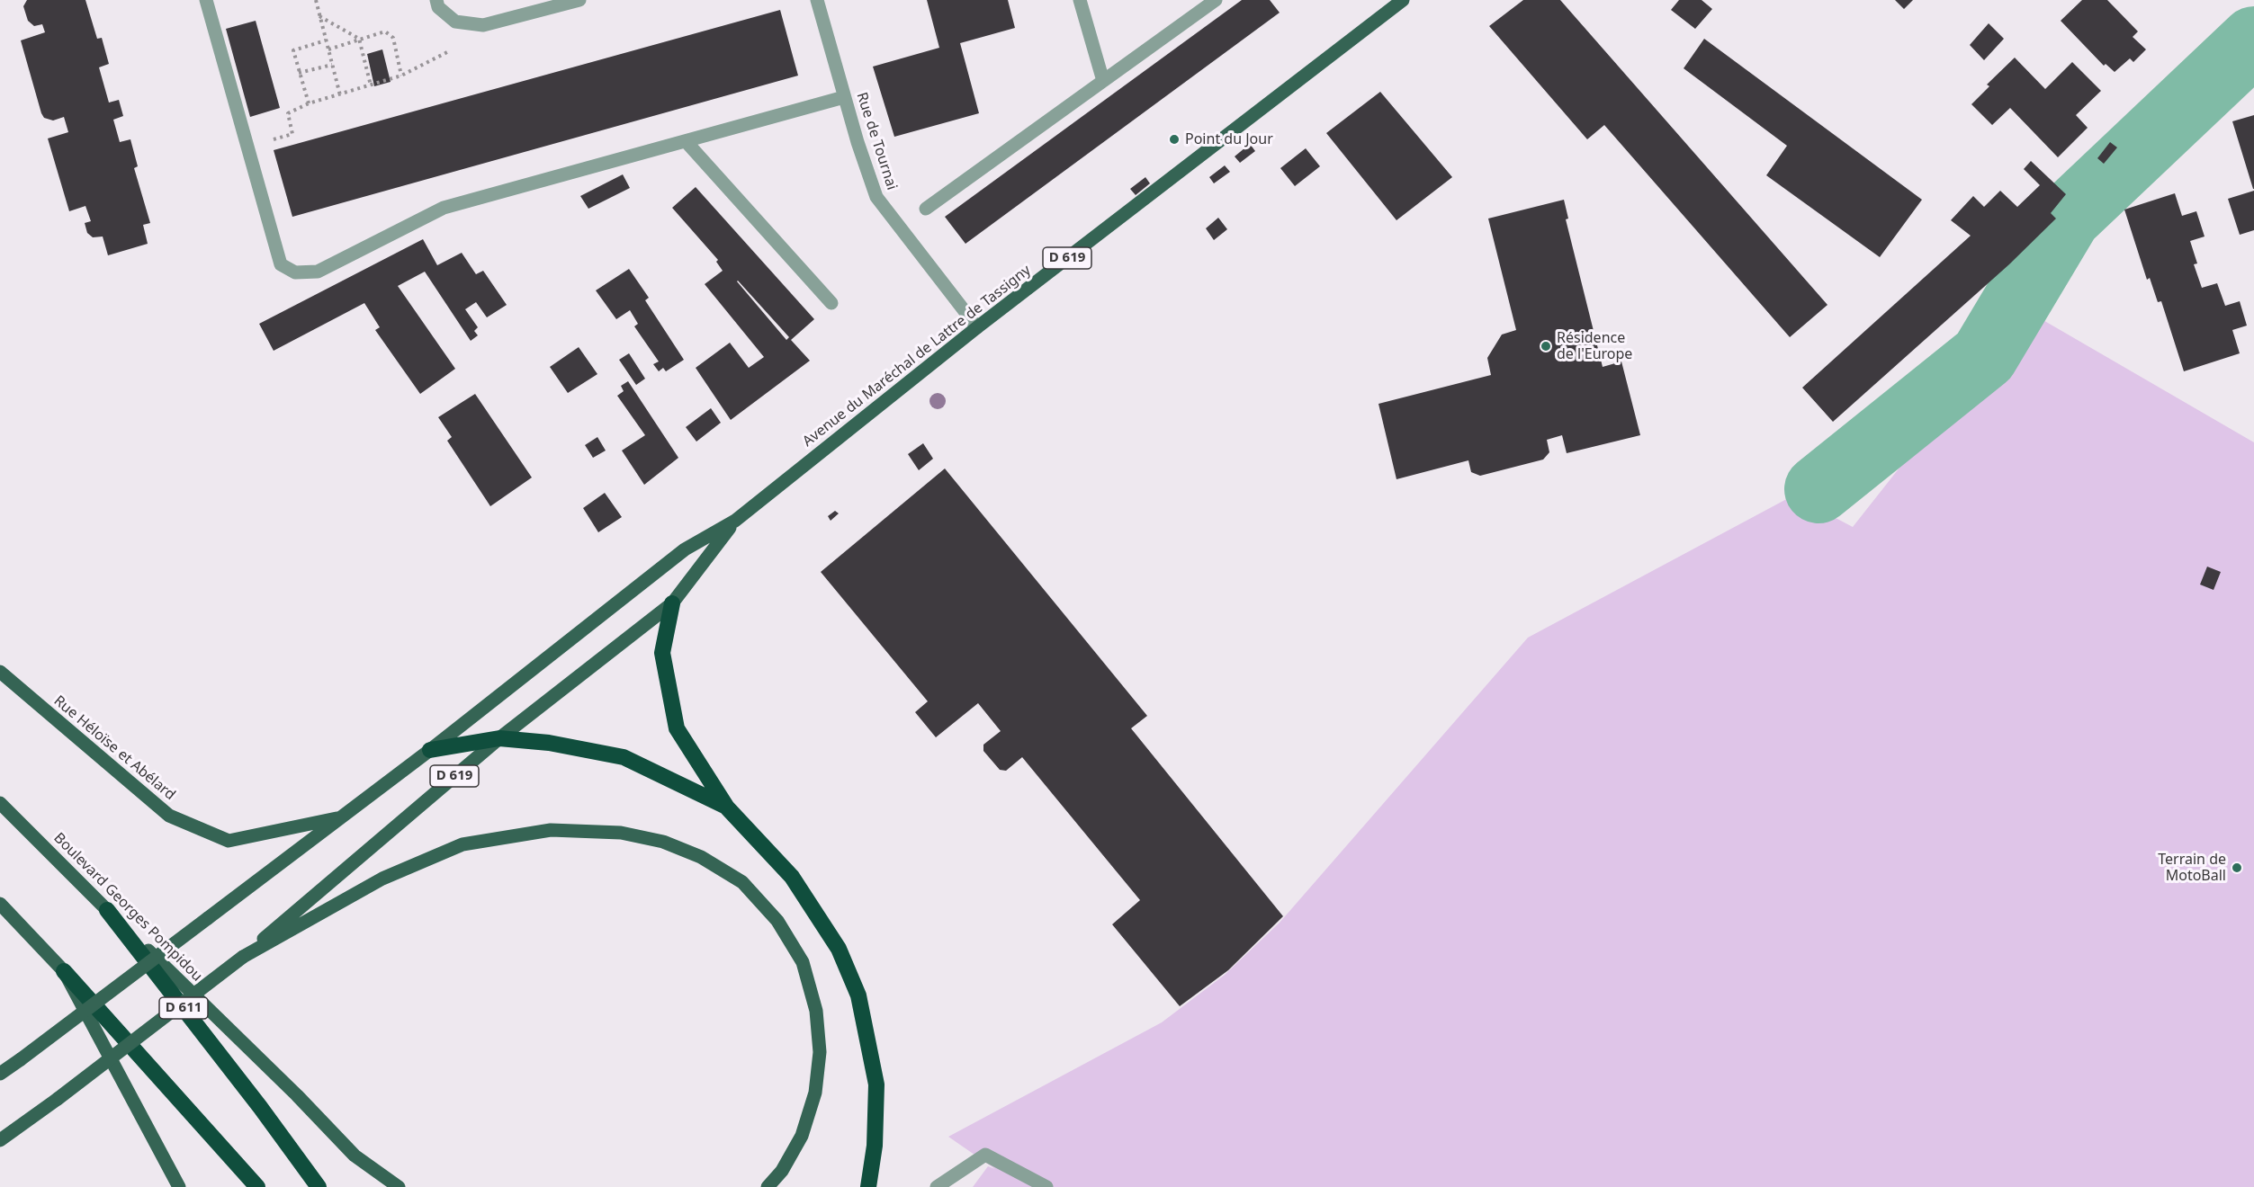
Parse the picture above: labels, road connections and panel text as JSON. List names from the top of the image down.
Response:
{
  "streets": {
    "highway": ["D 611"],
    "main road": [
      "D 619",
      "Avenue du Maréchal de Lattre de Tassigny",
      "Rue Héloïse et Abélard",
      "Boulevard Georges Pompidou"
    ],
    "street": ["Rue de Tournai"]
  },
  "crossings": [
    ["Rue de Tournai", "Avenue du Maréchal de Lattre de Tassigny"],
    ["D 619", "Avenue du Maréchal de Lattre de Tassigny"],
    ["D 619", "Rue Héloïse et Abélard"],
    ["Boulevard Georges Pompidou", "D 611"]
  ],
  "places": ["Point du Jour", "Résidence de l'Europe", "Terrain de MotoBall"]
}
